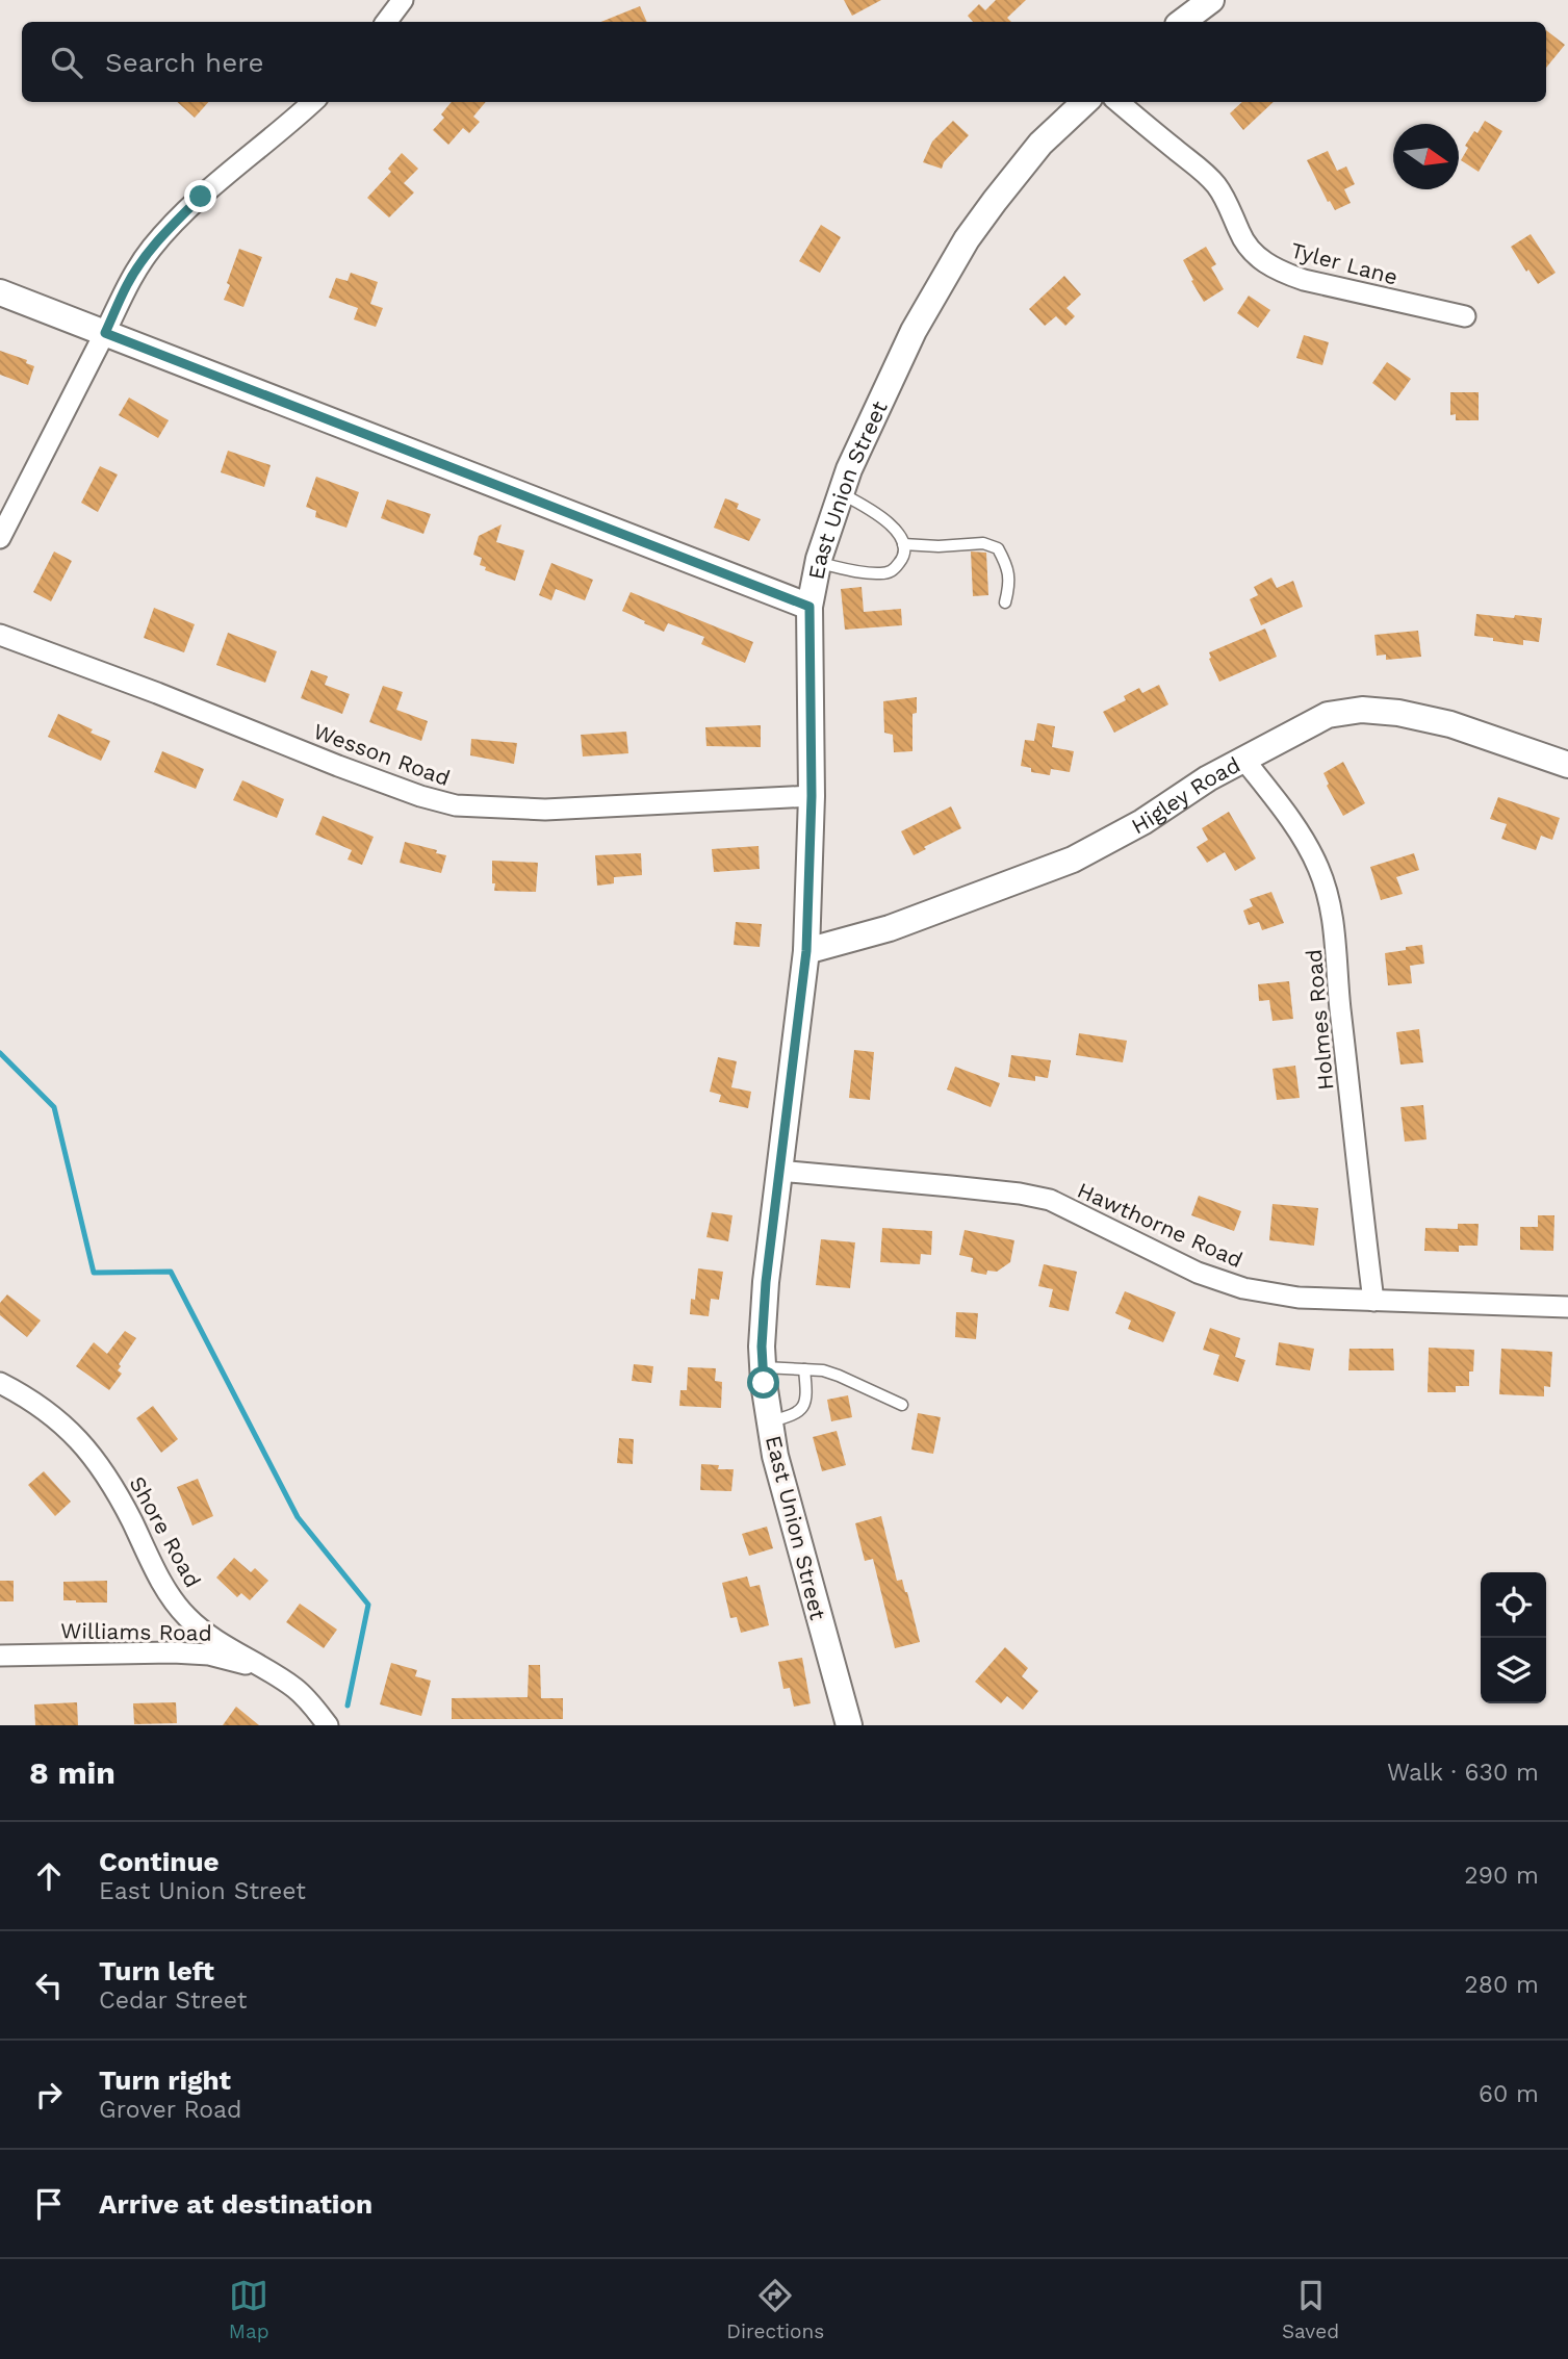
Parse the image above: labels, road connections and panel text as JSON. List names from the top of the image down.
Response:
{
  "streets": {
    "street": [
      "Tyler Lane",
      "East Union Street",
      "Wesson Road",
      "Higley Road",
      "Holmes Road",
      "Hawthorne Road",
      "Shore Road",
      "Williams Road"
    ]
  },
  "crossings": [
    ["East Union Street", "Wesson Road"],
    ["East Union Street", "Higley Road"],
    ["East Union Street", "Hawthorne Road"],
    ["Higley Road", "Holmes Road"],
    ["Holmes Road", "Hawthorne Road"],
    ["Shore Road", "Williams Road"]
  ],
  "north": "right",
  "page": {
    "search": "Search here",
    "heading": ["8 min", "Walk · 630 m"],
    "list": [
      ["Continue", "East Union Street", "290 m"],
      ["Turn left", "Cedar Street", "280 m"],
      ["Turn right", "Grover Road", "60 m"],
      "Arrive at destination"
    ],
    "nav": ["Map", "Directions", "Saved"]
  }
}
